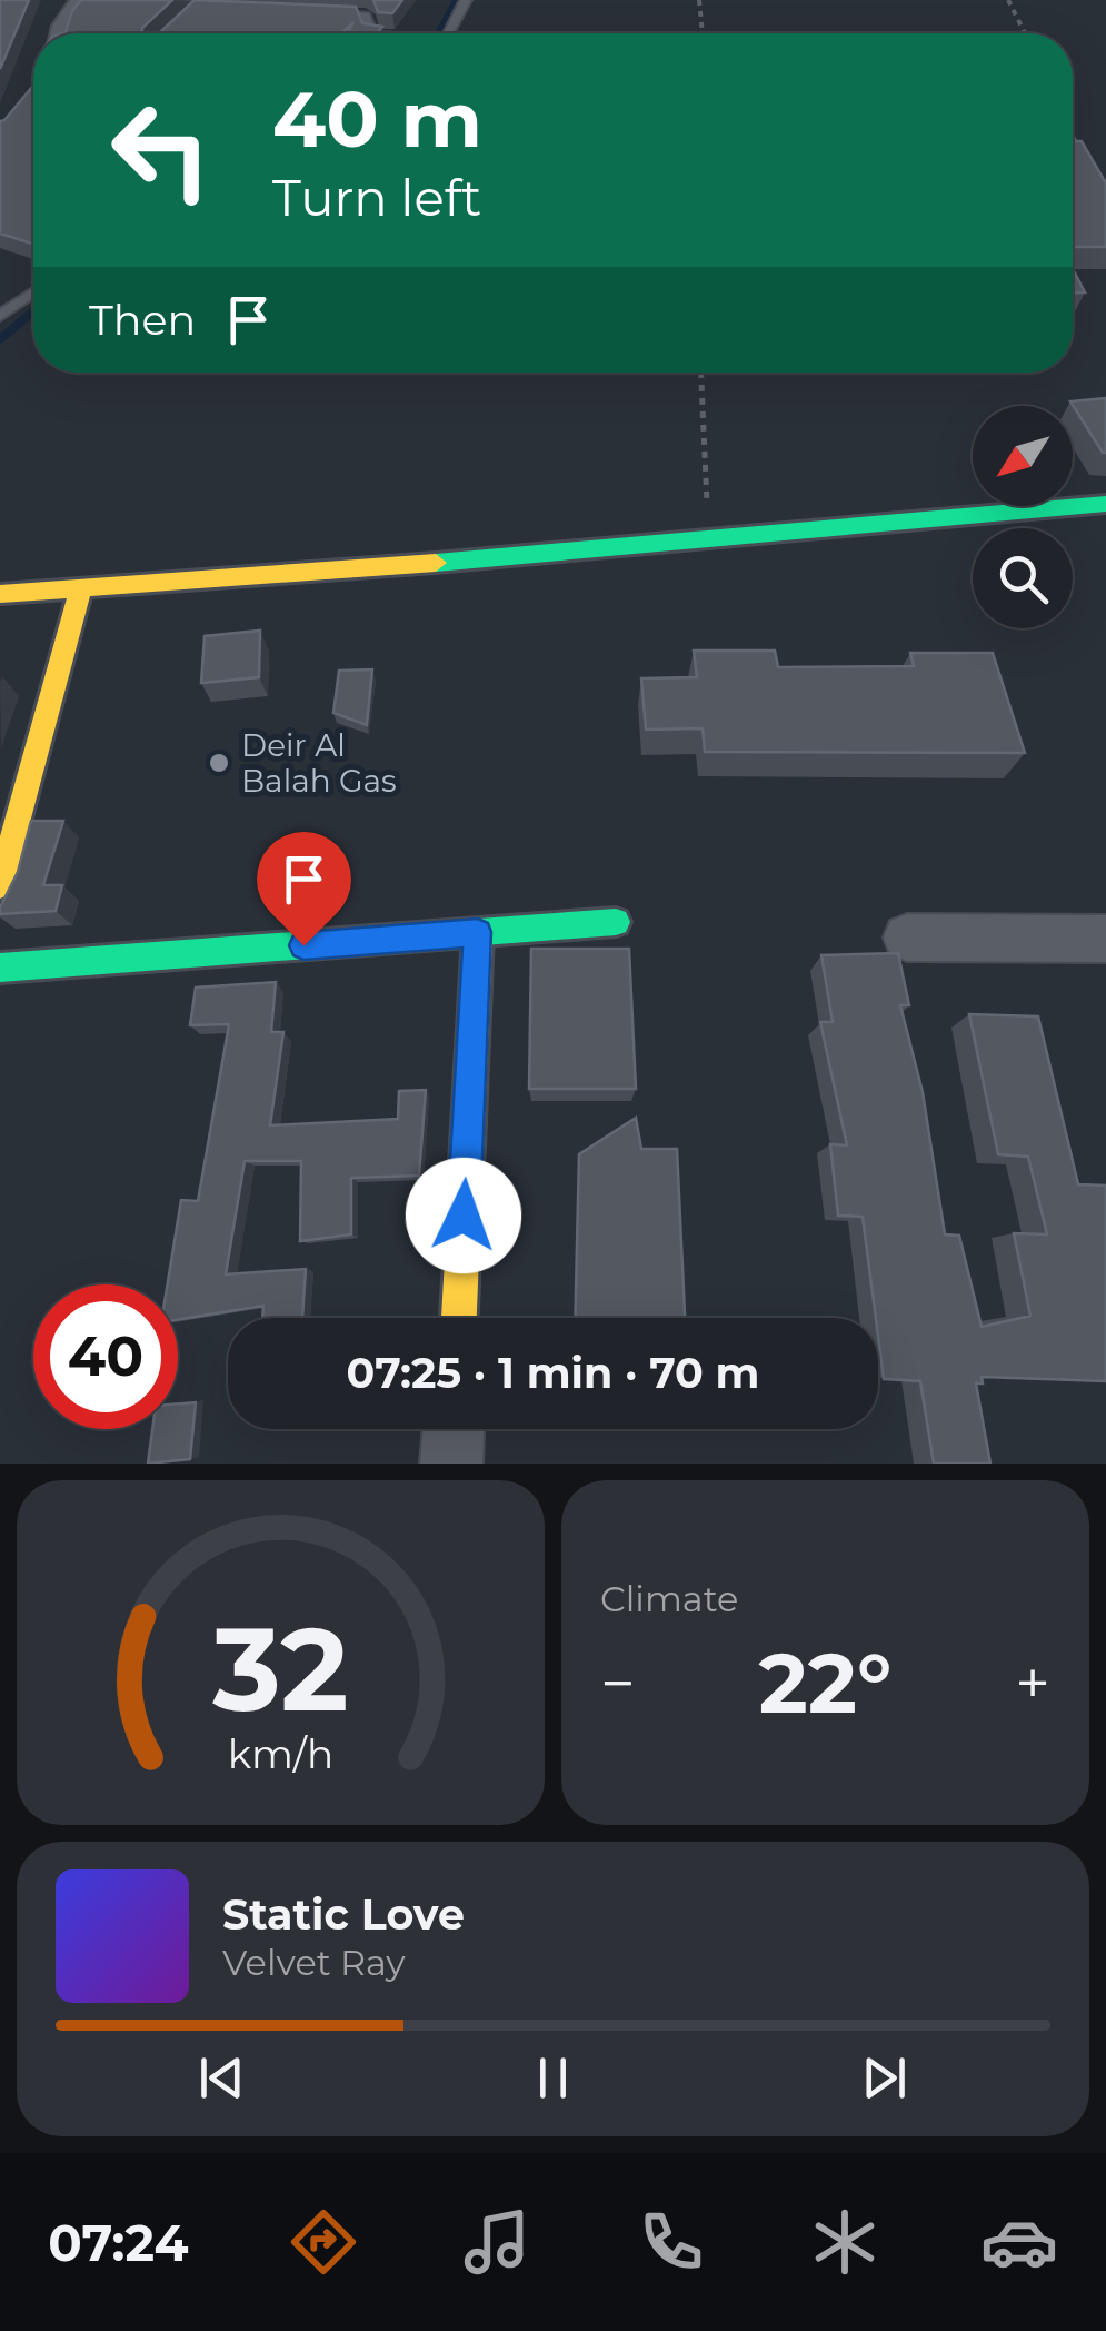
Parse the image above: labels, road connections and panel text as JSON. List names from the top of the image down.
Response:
{
  "places": ["Deir Al Balah Gas"],
  "north": "bottom left",
  "page": {
    "turn": ["40 m", "Turn left"],
    "then": "Then",
    "limit": "40",
    "trip": "07:25 · 1 min · 70 m",
    "tile": "Climate",
    "heat": ["−", "22°", "+"],
    "song": ["Static Love", "Velvet Ray"],
    "tabs": "07:24",
    "gauge": ["32", "km/h"]
  }
}
